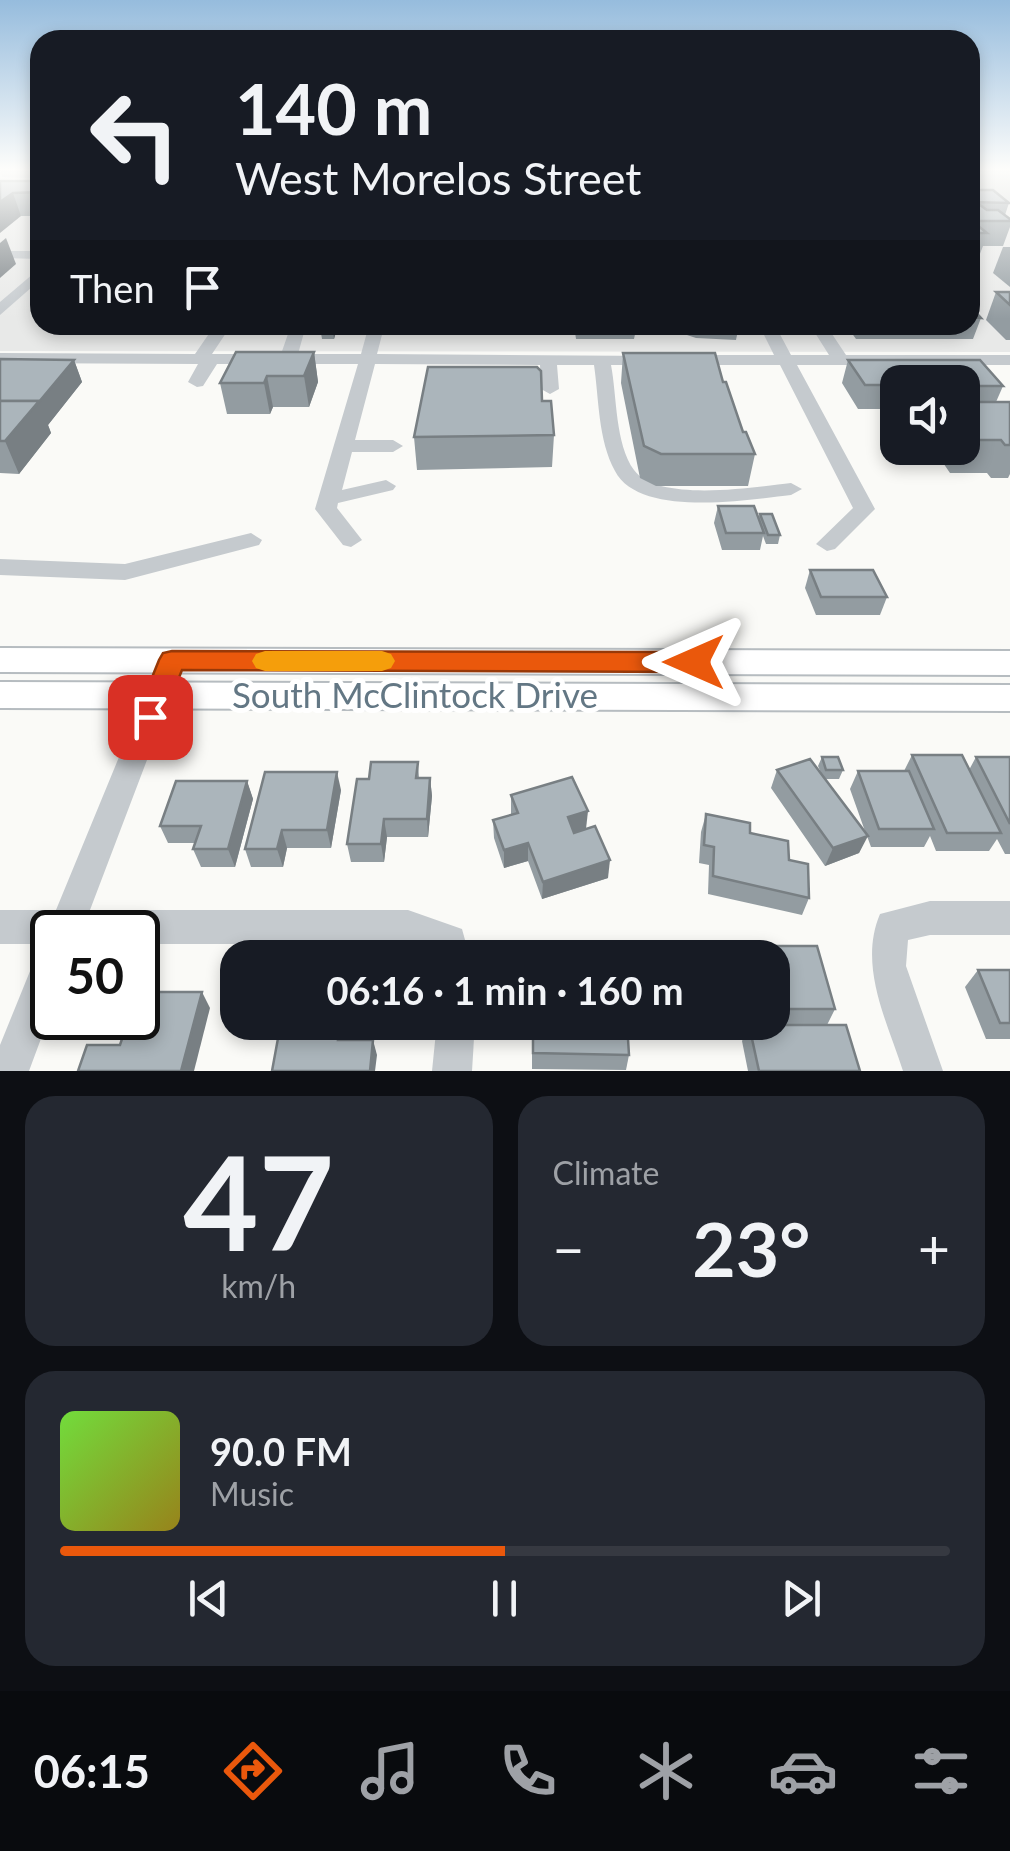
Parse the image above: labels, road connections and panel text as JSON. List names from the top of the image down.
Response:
{
  "streets": {
    "main road": ["South McClintock Drive"]
  },
  "page": {
    "turn": ["140 m", "West Morelos Street"],
    "then": "Then",
    "limit": "50",
    "trip": "06:16 · 1 min · 160 m",
    "tile": [
      ["47", "km/h"],
      "Climate"
    ],
    "heat": ["−", "23°", "+"],
    "song": ["90.0 FM", "Music"],
    "tabs": "06:15"
  }
}
